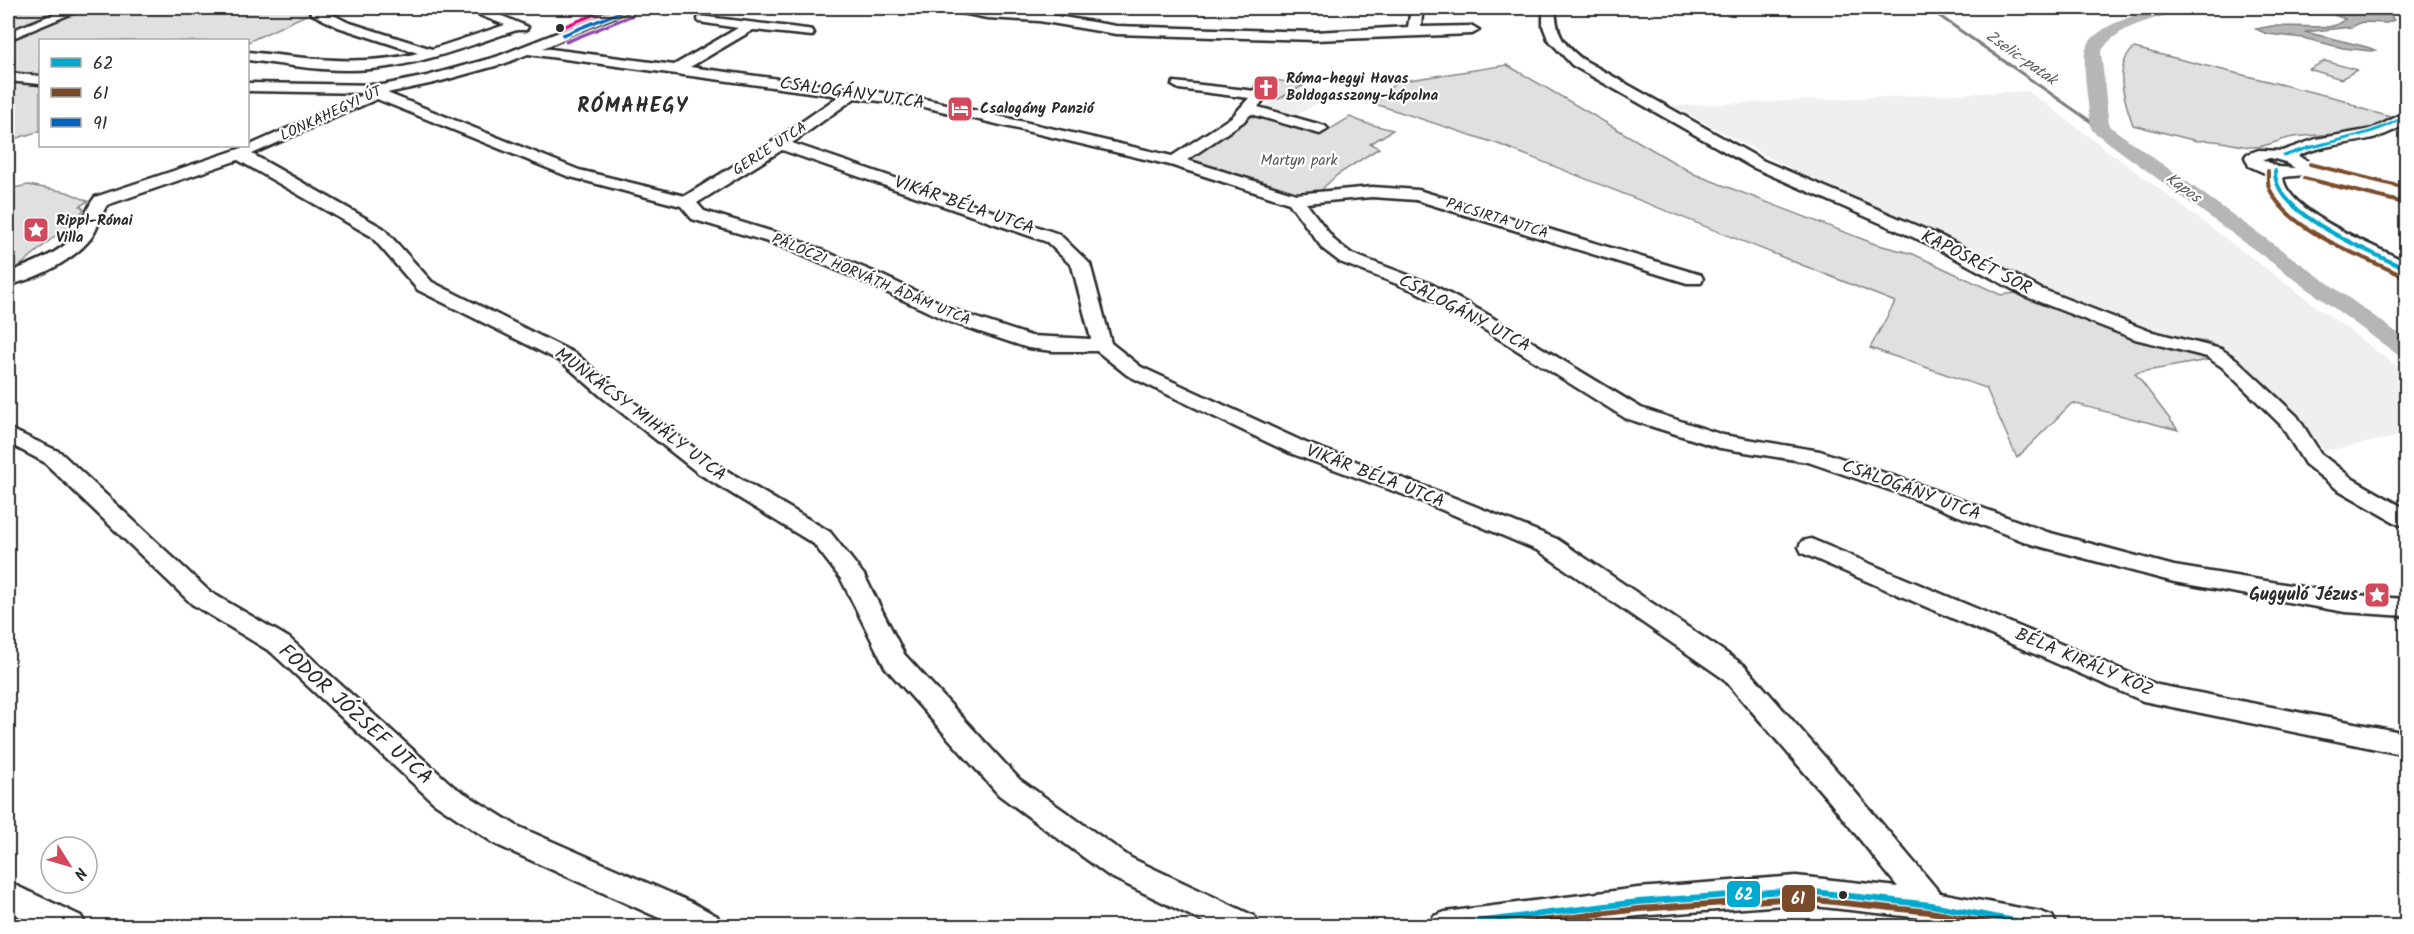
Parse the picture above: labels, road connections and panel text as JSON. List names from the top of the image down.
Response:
{
  "streets": {
    "street": [
      "CSALOGÁNY UTCA",
      "LONKAHEGYI ÚT",
      "GERLE UTCA",
      "VIKÁR BÉLA UTCA",
      "PACSIRTA UTCA",
      "KAPOSRÉT SOR",
      "PÁLÓCZI HORVÁTH ÁDÁM UTCA",
      "MUNKÁCSY MIHÁLY UTCA",
      "BÉLA KIRÁLY KÖZ",
      "FODOR JÓZSEF UTCA"
    ]
  },
  "crossings": [
    ["CSALOGÁNY UTCA", "LONKAHEGYI ÚT"],
    ["CSALOGÁNY UTCA", "GERLE UTCA"],
    ["CSALOGÁNY UTCA", "PACSIRTA UTCA"],
    ["LONKAHEGYI ÚT", "PÁLÓCZI HORVÁTH ÁDÁM UTCA"],
    ["LONKAHEGYI ÚT", "MUNKÁCSY MIHÁLY UTCA"],
    ["GERLE UTCA", "VIKÁR BÉLA UTCA"],
    ["GERLE UTCA", "PÁLÓCZI HORVÁTH ÁDÁM UTCA"],
    ["VIKÁR BÉLA UTCA", "PÁLÓCZI HORVÁTH ÁDÁM UTCA"]
  ],
  "districts": ["RÓMAHEGY"],
  "water": ["Zselic-patak", "Kapos"],
  "parks": ["Martyn park"],
  "places": {
    "church": ["Róma-hegyi Havas Boldogasszony-kápolna"],
    "hotel": ["Csalogány Panzió"],
    "place": ["Rippl-Rónai Villa", "Gugyuló Jézus"]
  },
  "lines": ["transit line 91", "transit line 62", "transit line 61"],
  "legend": ["62", "61", "91"],
  "north": "bottom right"
}
